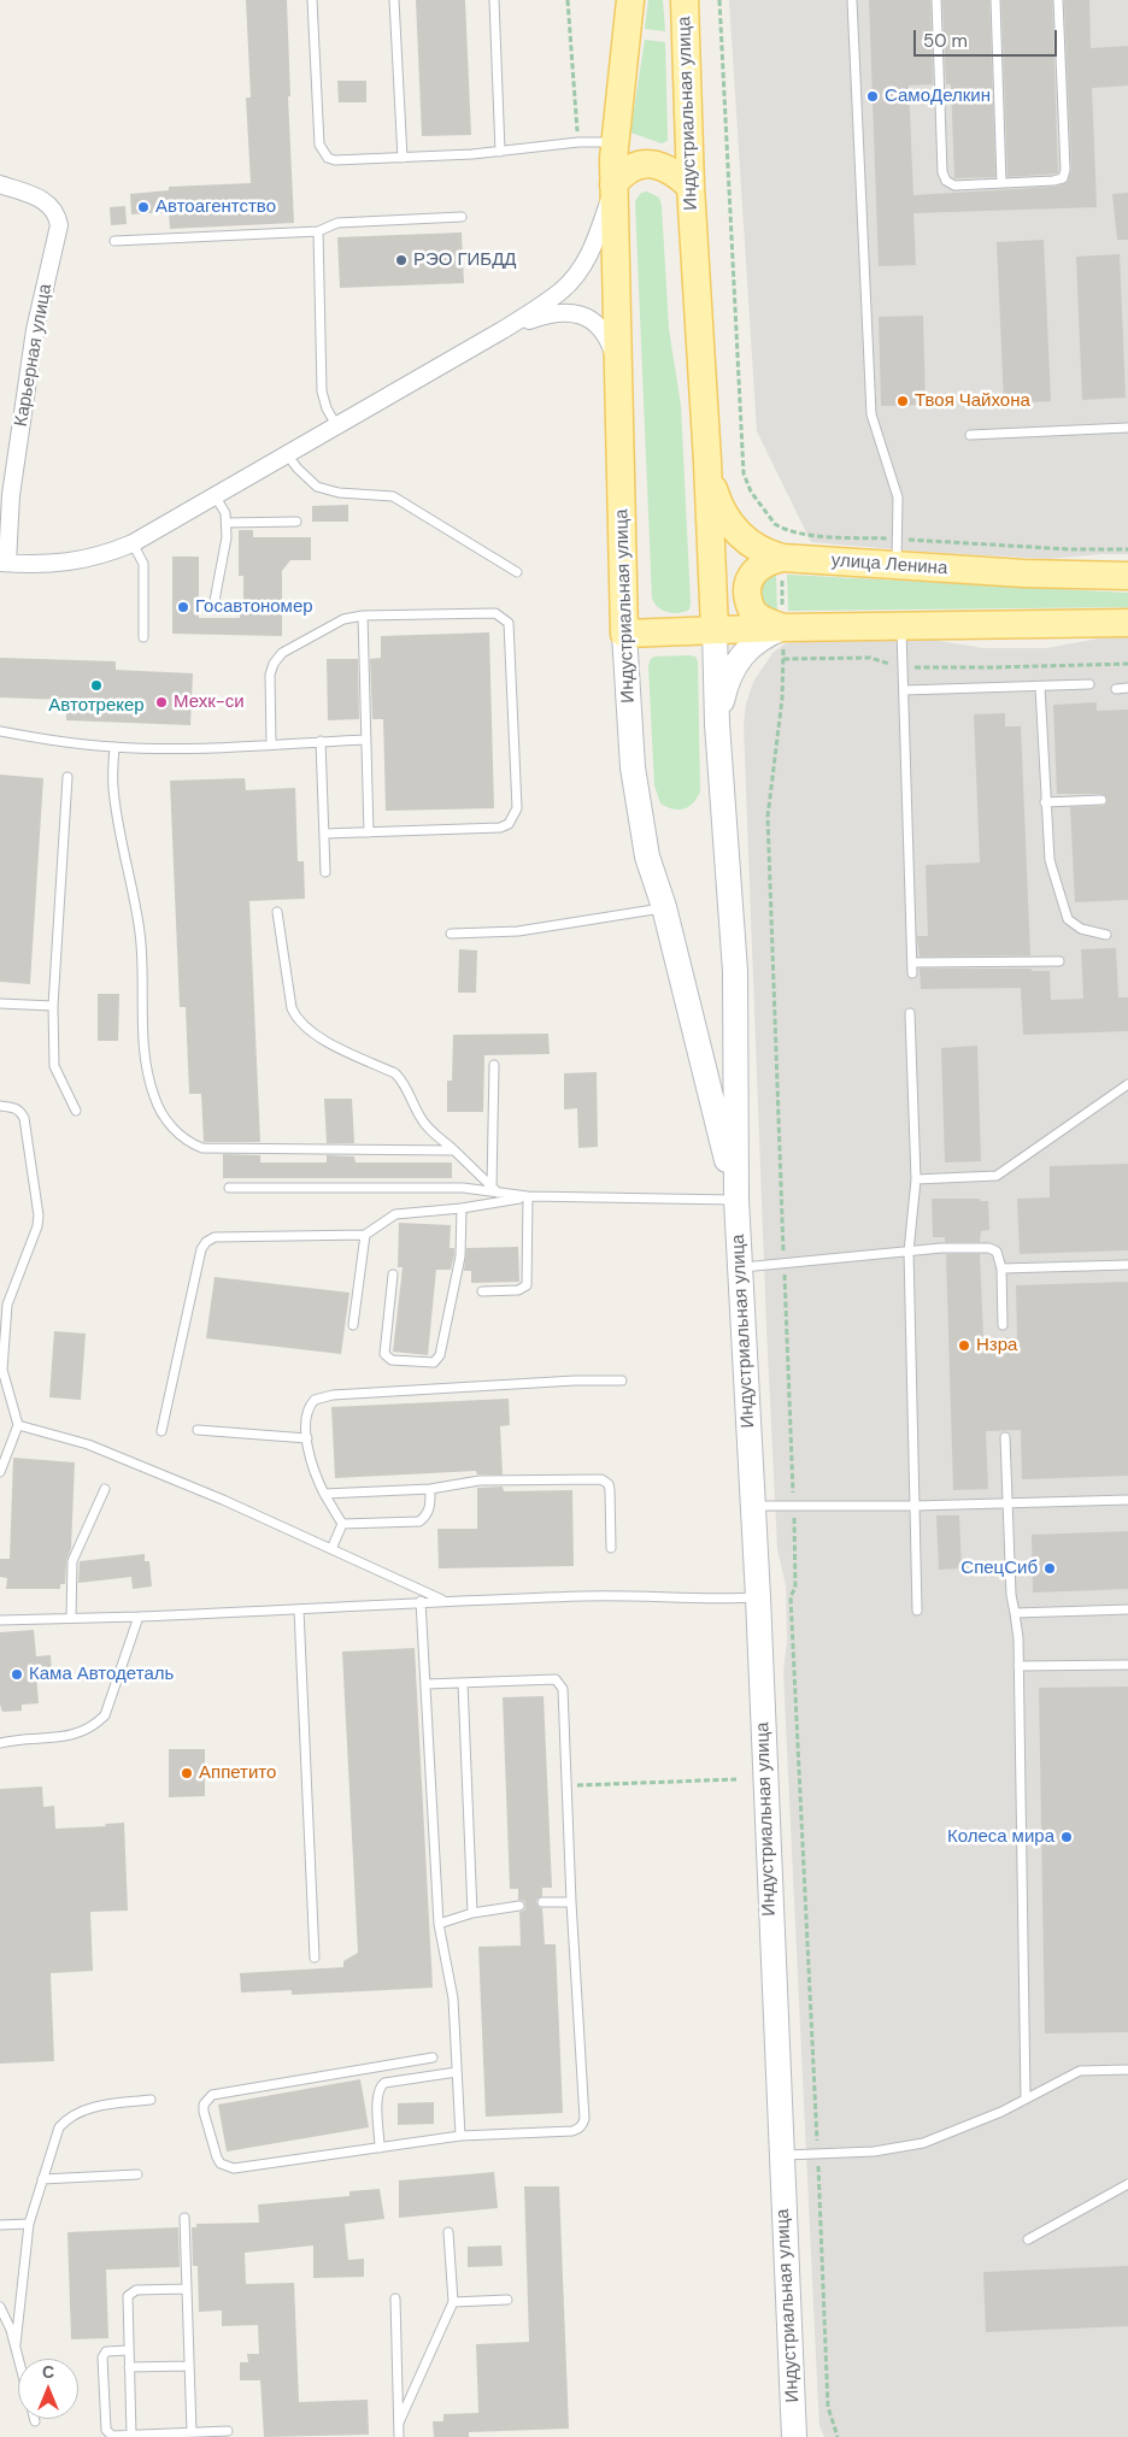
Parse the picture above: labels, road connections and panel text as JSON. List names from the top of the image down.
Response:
{
  "streets": {
    "main road": ["Индустриальная улица", "улица Ленина"],
    "street": ["Карьерная улица"]
  },
  "crossings": [
    ["Индустриальная улица", "улица Ленина"]
  ],
  "places": [
    "СамоДелкин",
    "Автоагентство",
    "РЭО ГИБДД",
    "Твоя Чайхона",
    "Госавтономер",
    "Автотрекер",
    "Мехк-си",
    "Нзра",
    "СпецСиб",
    "Кама Автодеталь",
    "Аппетито",
    "Колеса мира"
  ],
  "scale_bar": "50 m",
  "north": "top"
}
